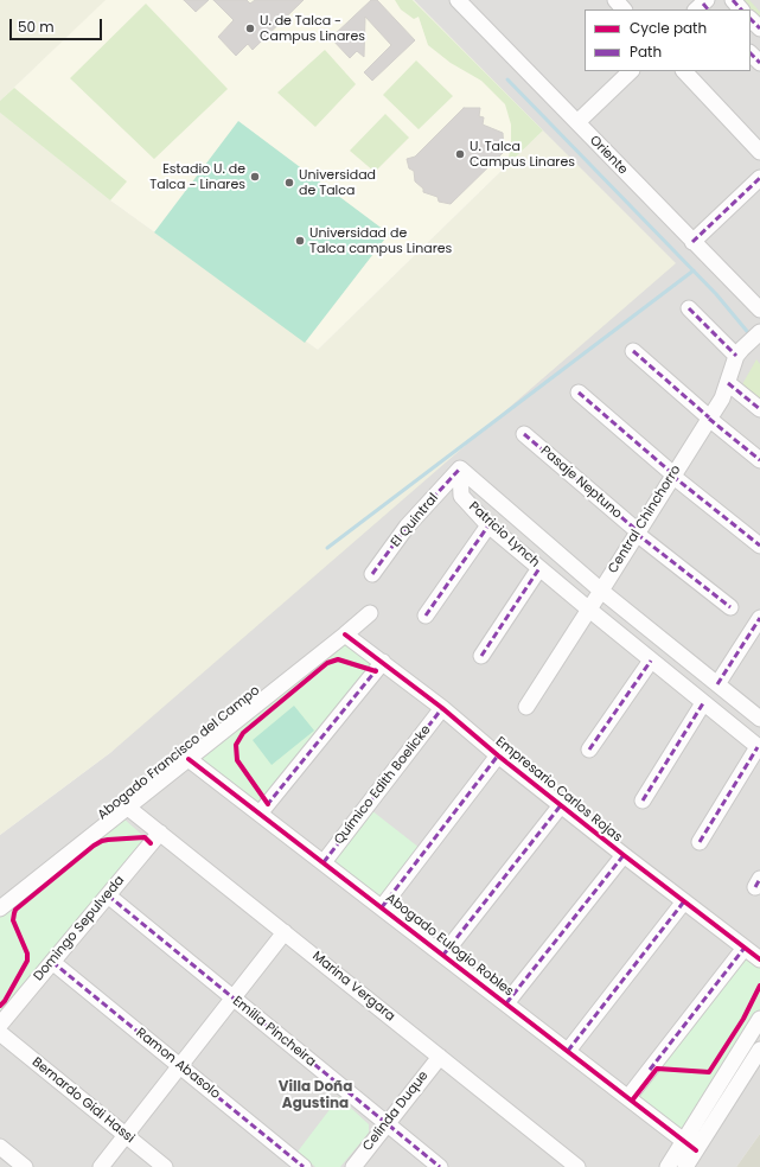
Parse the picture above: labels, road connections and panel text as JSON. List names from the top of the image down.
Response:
{
  "streets": {
    "street": [
      "Oriente",
      "Pasaje Neptuno",
      "Central Chinchorro",
      "El Quintral",
      "Patricio Lynch",
      "Abogado Francisco del Campo",
      "Químico Edith Boelicke",
      "Empresario Carlos Rojas",
      "Domingo Sepulveda",
      "Abogado Eulogio Robles",
      "Marina Vergara",
      "Emilia Pincheira",
      "Ramon Abasolo",
      "Bernardo Gidi Hassi",
      "Celinda Duque"
    ]
  },
  "crossings": [
    ["Pasaje Neptuno", "Central Chinchorro"],
    ["Central Chinchorro", "Patricio Lynch"],
    ["El Quintral", "Patricio Lynch"],
    ["Abogado Francisco del Campo", "Empresario Carlos Rojas"],
    ["Abogado Francisco del Campo", "Abogado Eulogio Robles"],
    ["Abogado Francisco del Campo", "Marina Vergara"],
    ["Químico Edith Boelicke", "Empresario Carlos Rojas"],
    ["Químico Edith Boelicke", "Abogado Eulogio Robles"],
    ["Domingo Sepulveda", "Marina Vergara"],
    ["Domingo Sepulveda", "Emilia Pincheira"],
    ["Domingo Sepulveda", "Ramon Abasolo"],
    ["Marina Vergara", "Celinda Duque"],
    ["Emilia Pincheira", "Celinda Duque"]
  ],
  "districts": ["Villa Doña Agustina"],
  "places": [
    "U. de Talca - Campus Linares",
    "U. Talca Campus Linares",
    "Estadio U. de Talca - Linares",
    "Universidad de Talca",
    "Universidad de Talca campus Linares"
  ],
  "legend": ["Cycle path", "Path"],
  "scale_bar": "50 m"
}
